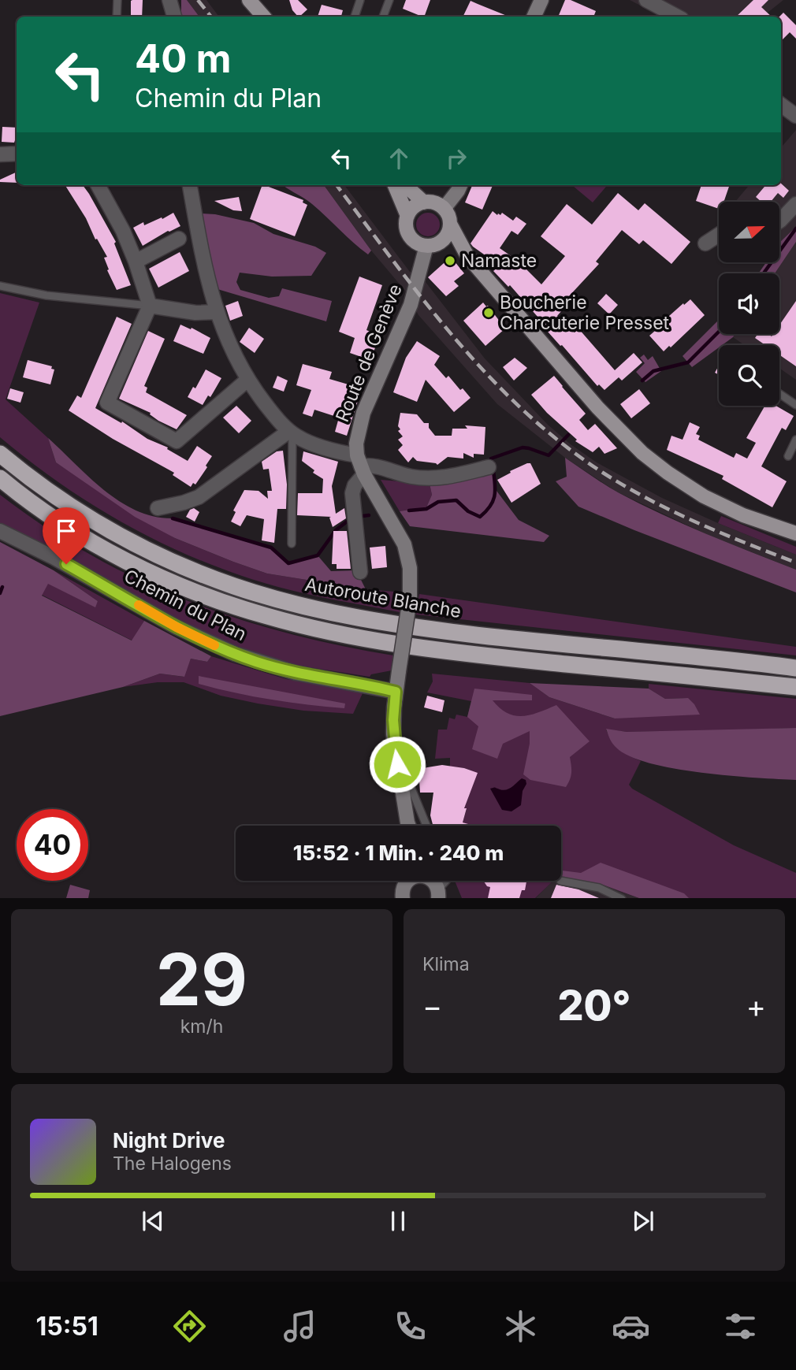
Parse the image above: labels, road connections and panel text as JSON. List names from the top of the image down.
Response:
{
  "streets": {
    "highway": ["Autoroute Blanche"],
    "street": ["Route de Genève", "Chemin du Plan"]
  },
  "places": ["Namaste", "Boucherie Charcuterie Presset"],
  "north": "right",
  "page": {
    "turn": ["40 m", "Chemin du Plan"],
    "limit": "40",
    "trip": "15:52 · 1 Min. · 240 m",
    "tile": [
      ["29", "km/h"],
      "Klima"
    ],
    "heat": ["−", "20°", "+"],
    "song": ["Night Drive", "The Halogens"],
    "tabs": "15:51"
  }
}
